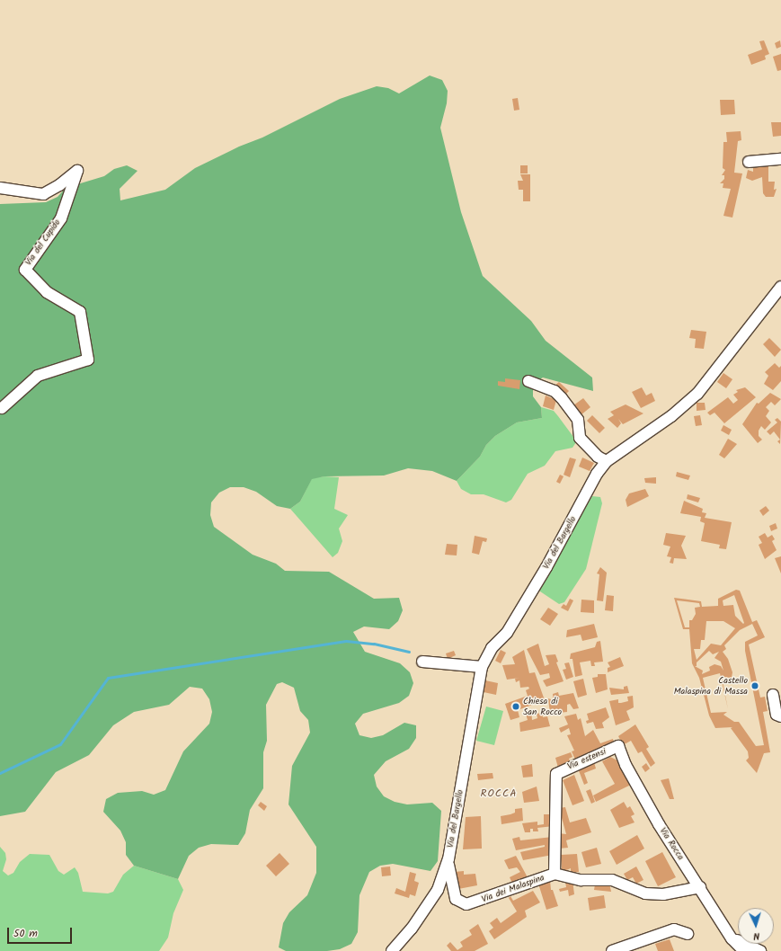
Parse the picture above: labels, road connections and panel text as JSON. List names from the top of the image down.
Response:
{
  "streets": {
    "street": [
      "Via del Cupido",
      "Via del Bargello",
      "Via estensi",
      "Via Rocca",
      "Via dei Malaspina"
    ]
  },
  "crossings": [
    ["Via del Bargello", "Via dei Malaspina"],
    ["Via estensi", "Via Rocca"],
    ["Via estensi", "Via dei Malaspina"]
  ],
  "districts": ["ROCCA"],
  "places": ["Castello Malaspina di Massa", "Chiesa di San Rocco"],
  "scale_bar": "50 m",
  "north": "bottom"
}
